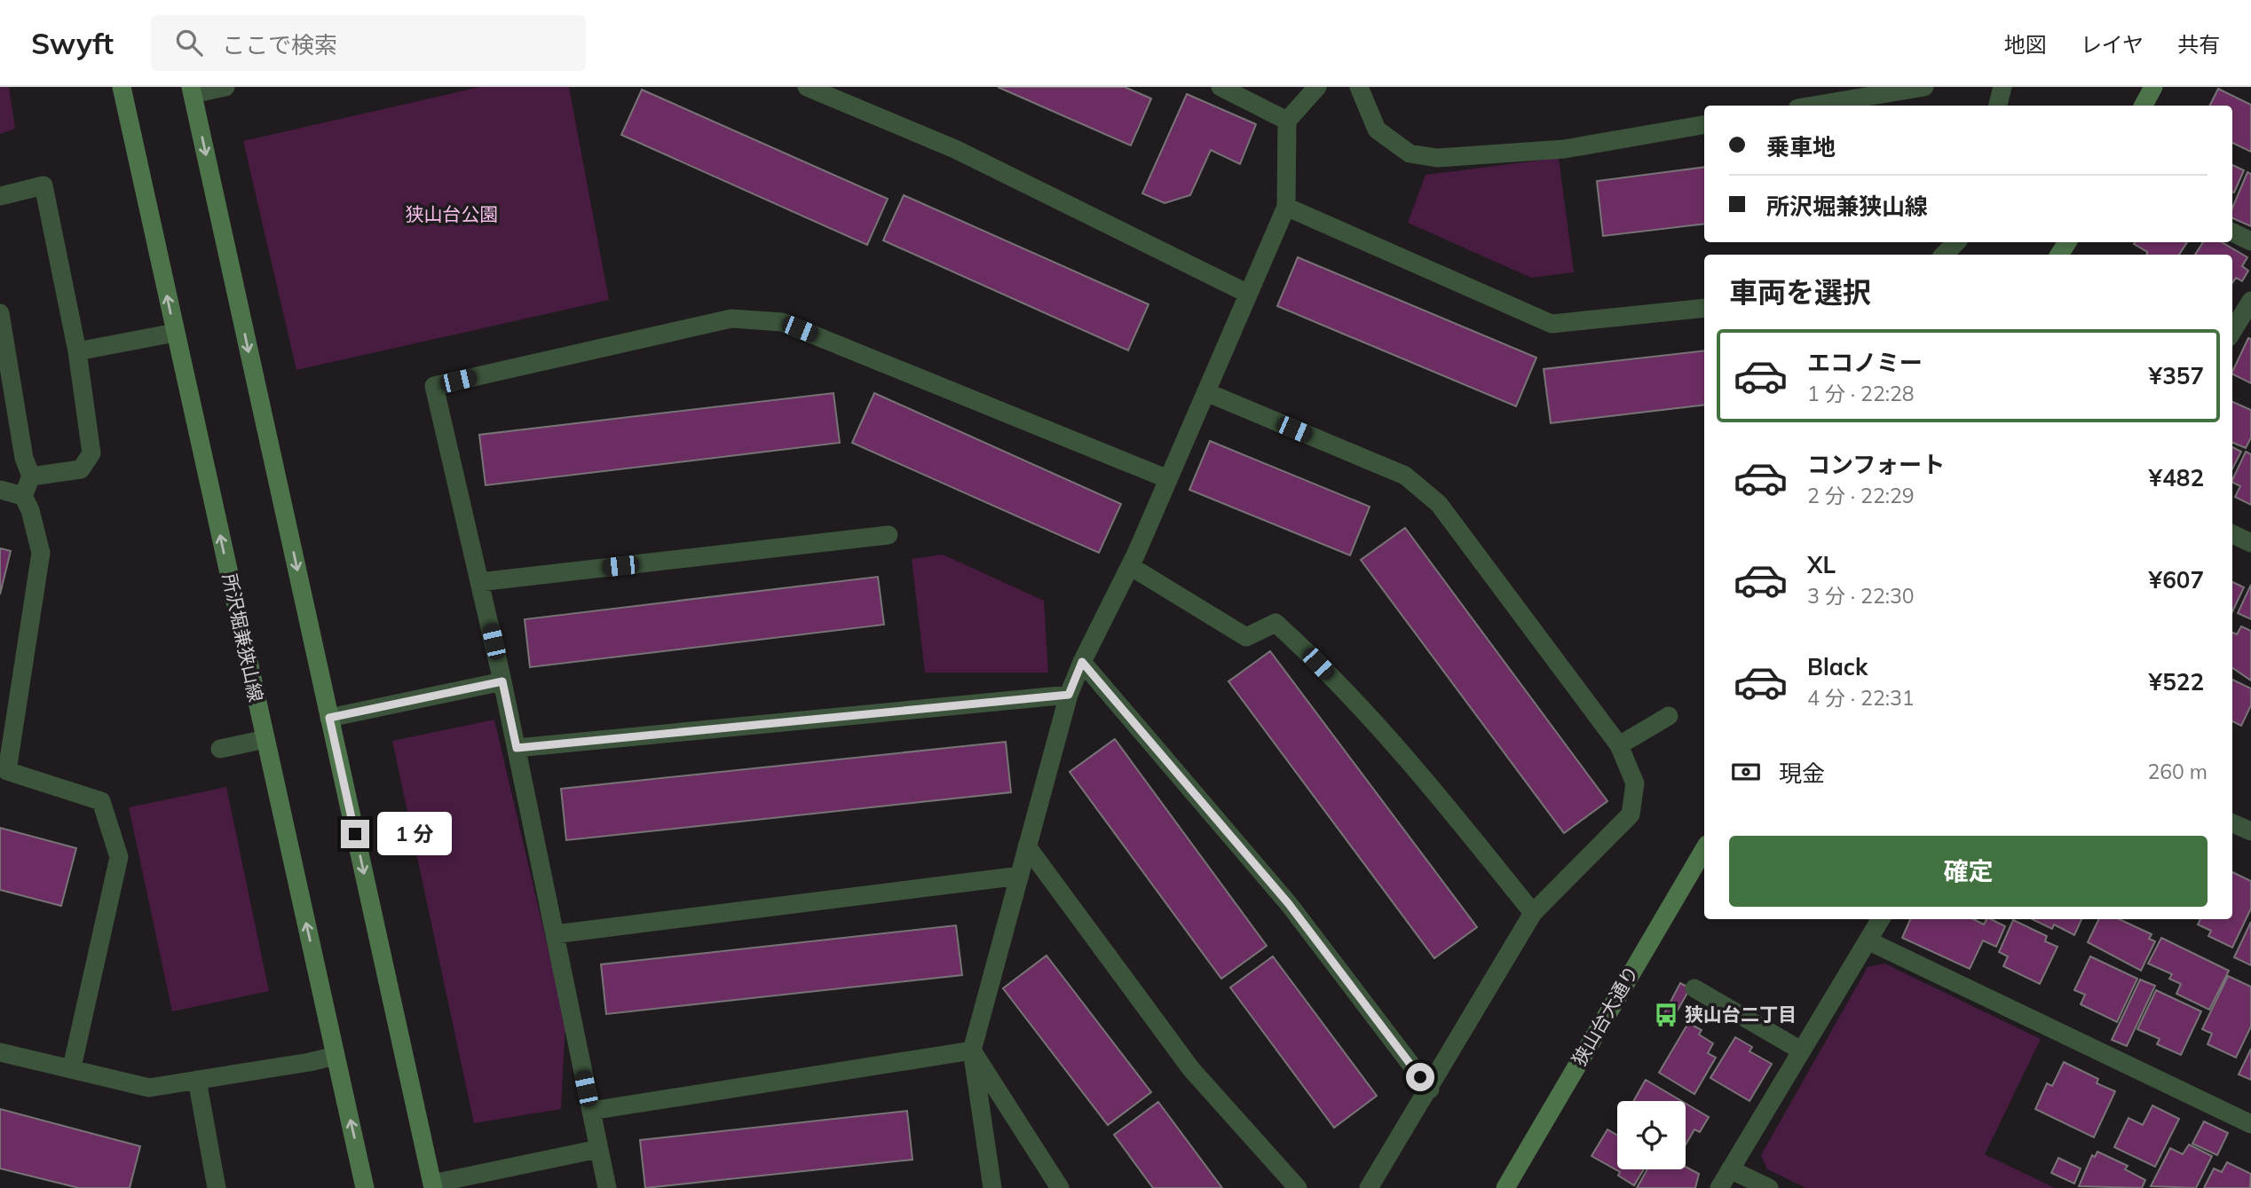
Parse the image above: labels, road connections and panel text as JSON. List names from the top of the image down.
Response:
{
  "streets": {
    "main road": ["所沢堀兼狭山線", "狭山台大通り"]
  },
  "parks": ["狭山台公園"],
  "places": {
    "bus stop": ["狭山台二丁目"]
  },
  "page": {
    "header": "Swyft",
    "search": "ここで検索",
    "nav": ["地図", "レイヤ", "共有"],
    "banner": ["乗車地", "所沢堀兼狭山線"],
    "heading": "車両を選択",
    "list": [
      {
        "name": "エコノミー",
        "note": "1 分 · 22:28",
        "value": "¥357"
      },
      {
        "name": "コンフォート",
        "note": "2 分 · 22:29",
        "value": "¥482"
      },
      {
        "name": "XL",
        "note": "3 分 · 22:30",
        "value": "¥607"
      },
      {
        "name": "Black",
        "note": "4 分 · 22:31",
        "value": "¥522"
      }
    ],
    "pay": ["現金", "260 m"],
    "bubble": "1 分",
    "buttons": "確定"
  }
}
